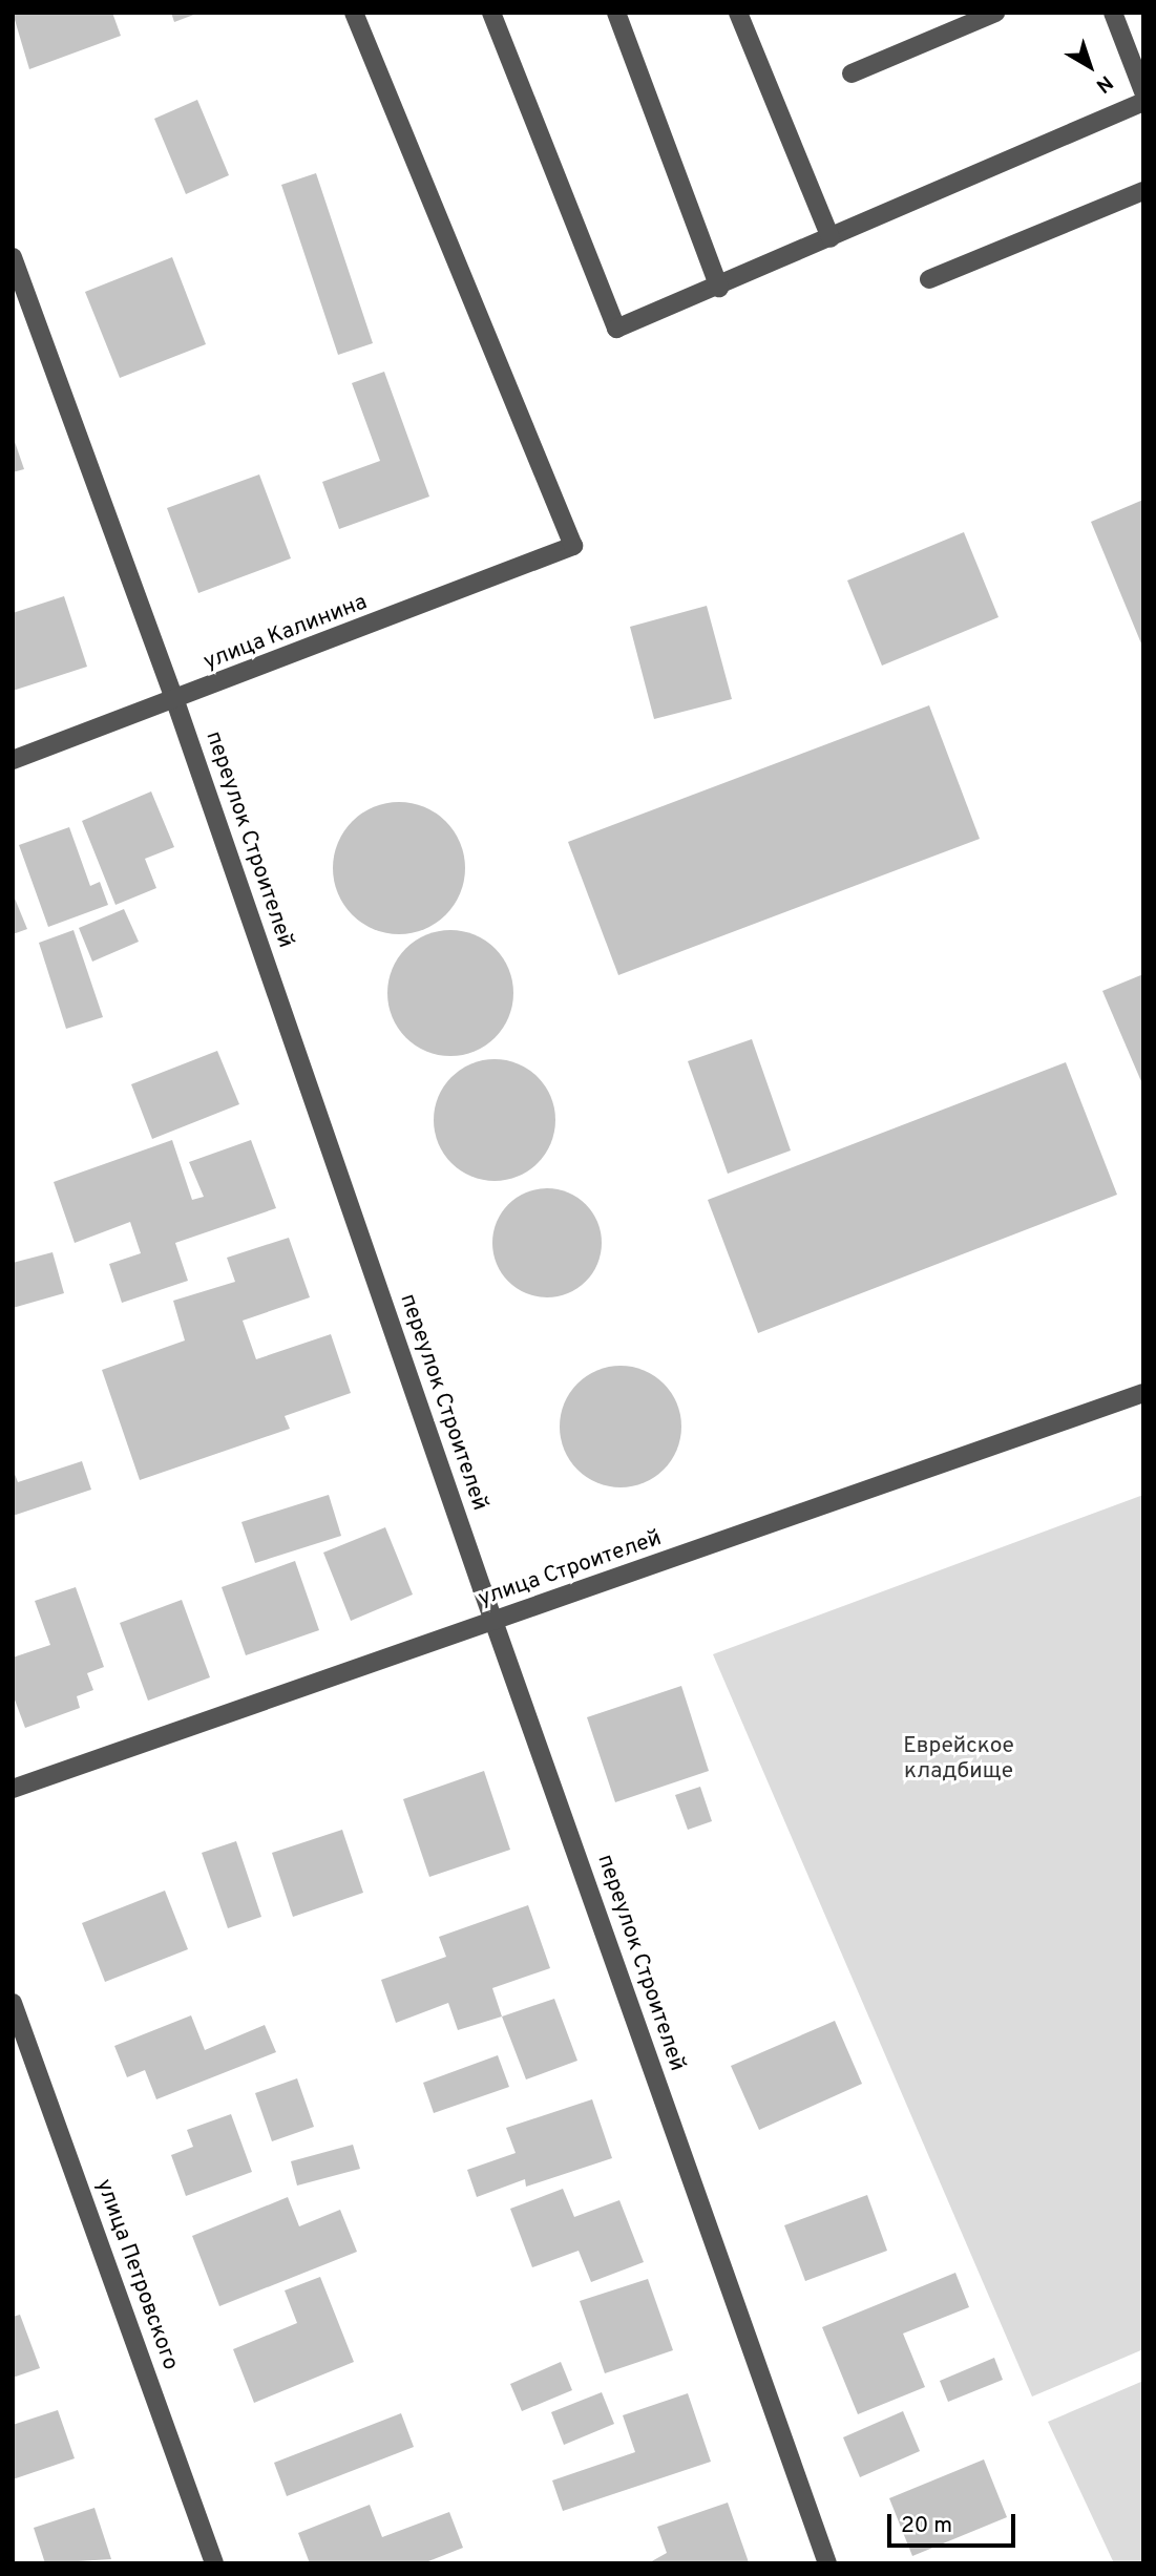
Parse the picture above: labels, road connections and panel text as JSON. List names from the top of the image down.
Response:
{
  "streets": {
    "street": [
      "улица Калинина",
      "переулок Строителей",
      "улица Строителей",
      "улица Петровского"
    ]
  },
  "crossings": [
    ["улица Калинина", "переулок Строителей"],
    ["переулок Строителей", "улица Строителей"]
  ],
  "parks": ["Еврейское кладбище"],
  "scale_bar": "20 m",
  "north": "bottom right"
}
